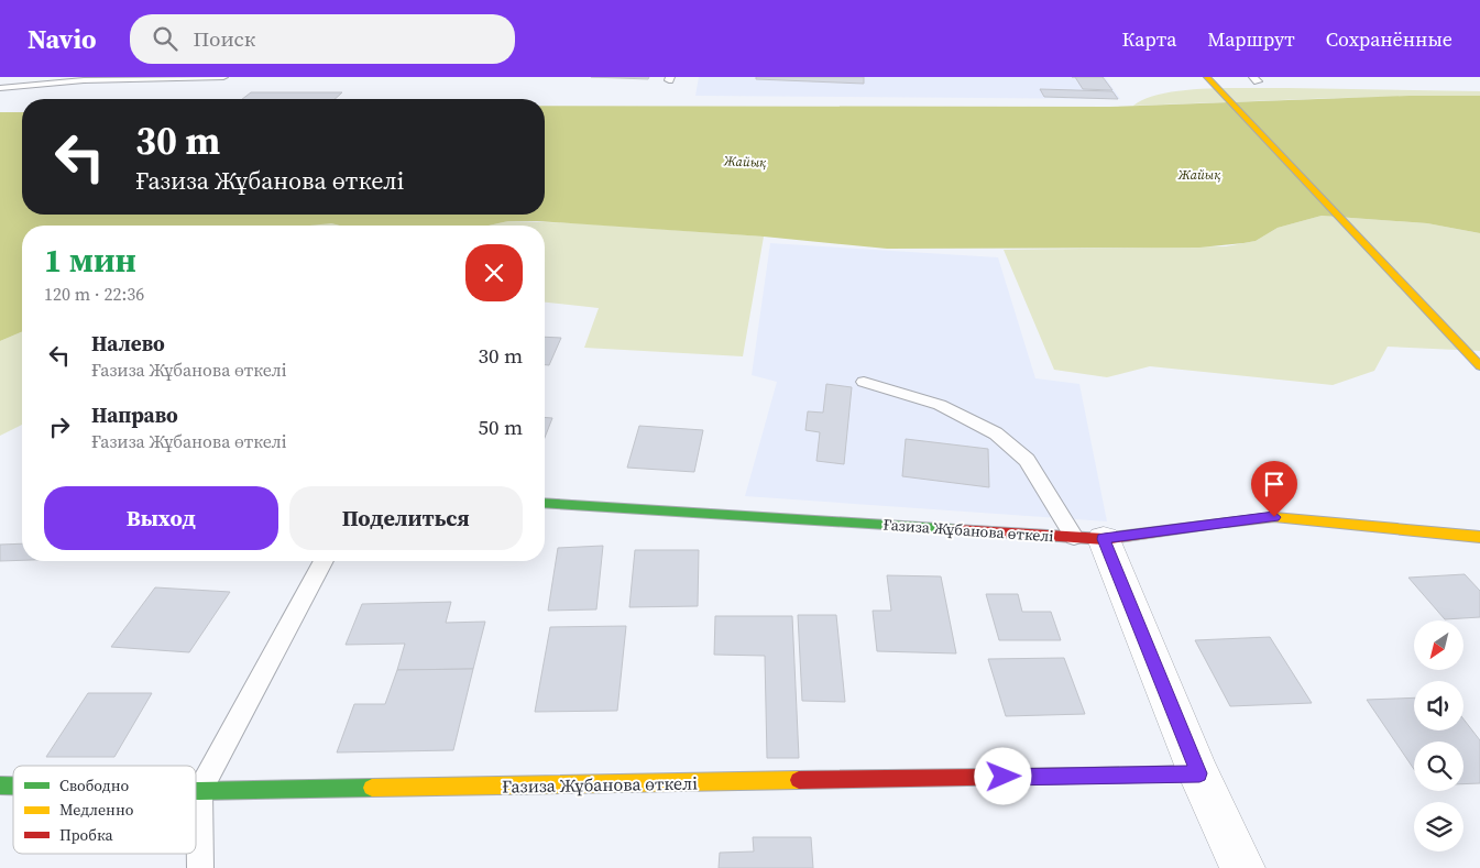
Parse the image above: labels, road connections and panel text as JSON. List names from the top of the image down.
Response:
{
  "streets": {
    "street": ["Ғазиза Жұбанова өткелі"]
  },
  "water": ["Жайық"],
  "legend": ["Свободно", "Медленно", "Пробка"],
  "north": "bottom left",
  "page": {
    "header": "Navio",
    "search": "Поиск",
    "nav": ["Карта", "Маршрут", "Сохранённые"],
    "turn": ["30 m", "Ғазиза Жұбанова өткелі"],
    "heading": ["1 мин", "120 m · 22:36"],
    "list": [
      {
        "name": "Налево",
        "note": "Ғазиза Жұбанова өткелі",
        "value": "30 m"
      },
      {
        "name": "Направо",
        "note": "Ғазиза Жұбанова өткелі",
        "value": "50 m"
      }
    ],
    "buttons": ["Выход", "Поделиться"]
  }
}
